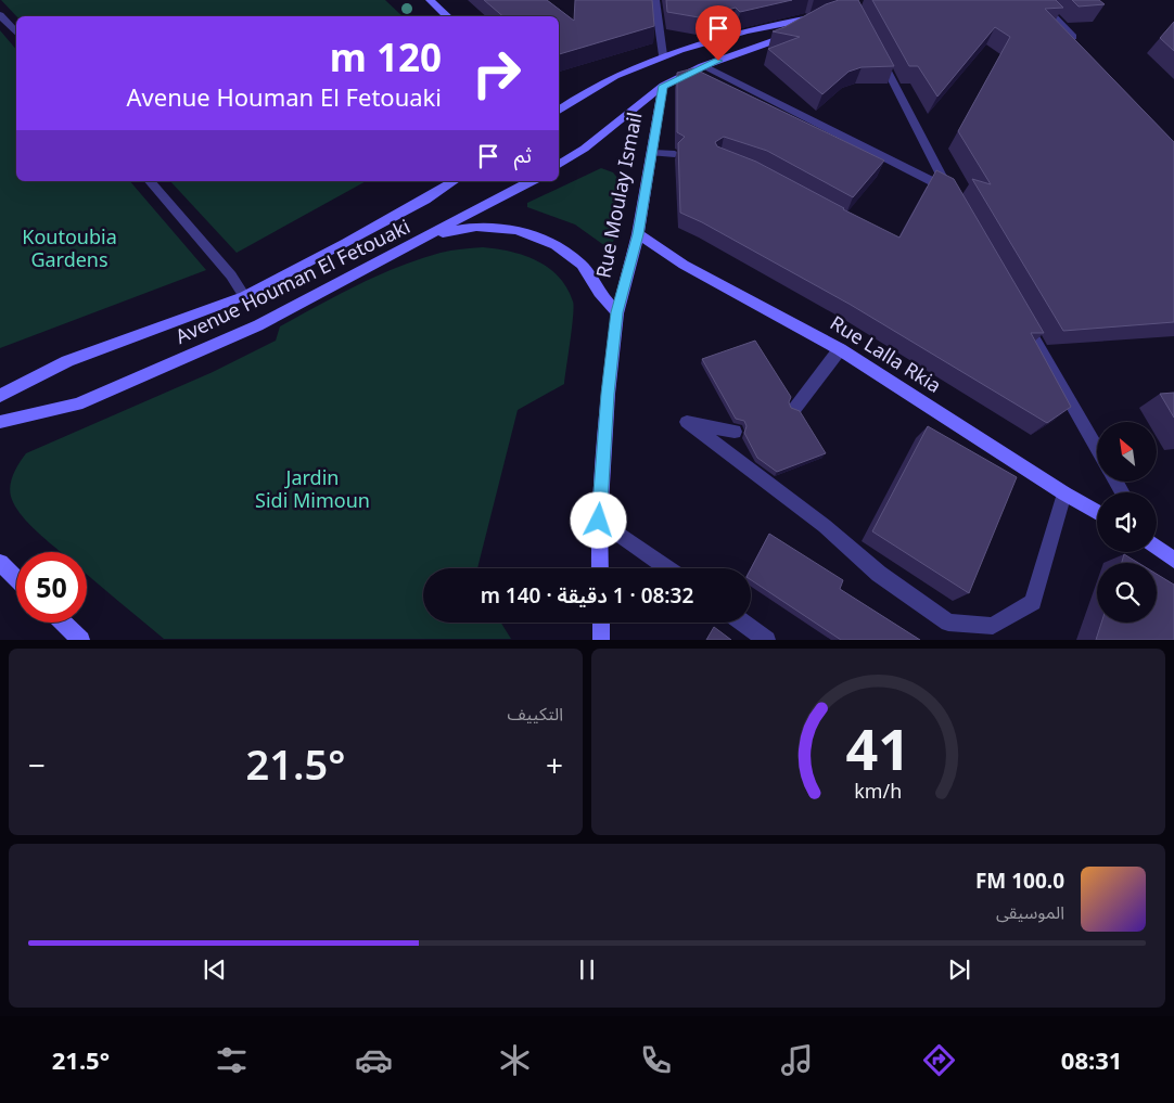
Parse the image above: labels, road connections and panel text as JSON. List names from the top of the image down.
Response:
{
  "streets": {
    "main road": ["Rue Moulay Ismail", "Avenue Houman El Fetouaki", "Rue Lalla Rkia"]
  },
  "crossings": [
    ["Rue Moulay Ismail", "Avenue Houman El Fetouaki"],
    ["Rue Moulay Ismail", "Rue Lalla Rkia"]
  ],
  "parks": ["Koutoubia Gardens", "Jardin Sidi Mimoun"],
  "north": "top left",
  "page": {
    "turn": ["120 m", "Avenue Houman El Fetouaki"],
    "then": "ثم",
    "limit": "50",
    "trip": "08:32 · 1 دقيقة · 140 m",
    "tile": "التكييف",
    "heat": ["−", "21.5°", "+"],
    "song": ["100.0 FM", "الموسيقى"],
    "tabs": ["08:31", "21.5°"],
    "gauge": ["41", "km/h"]
  }
}
